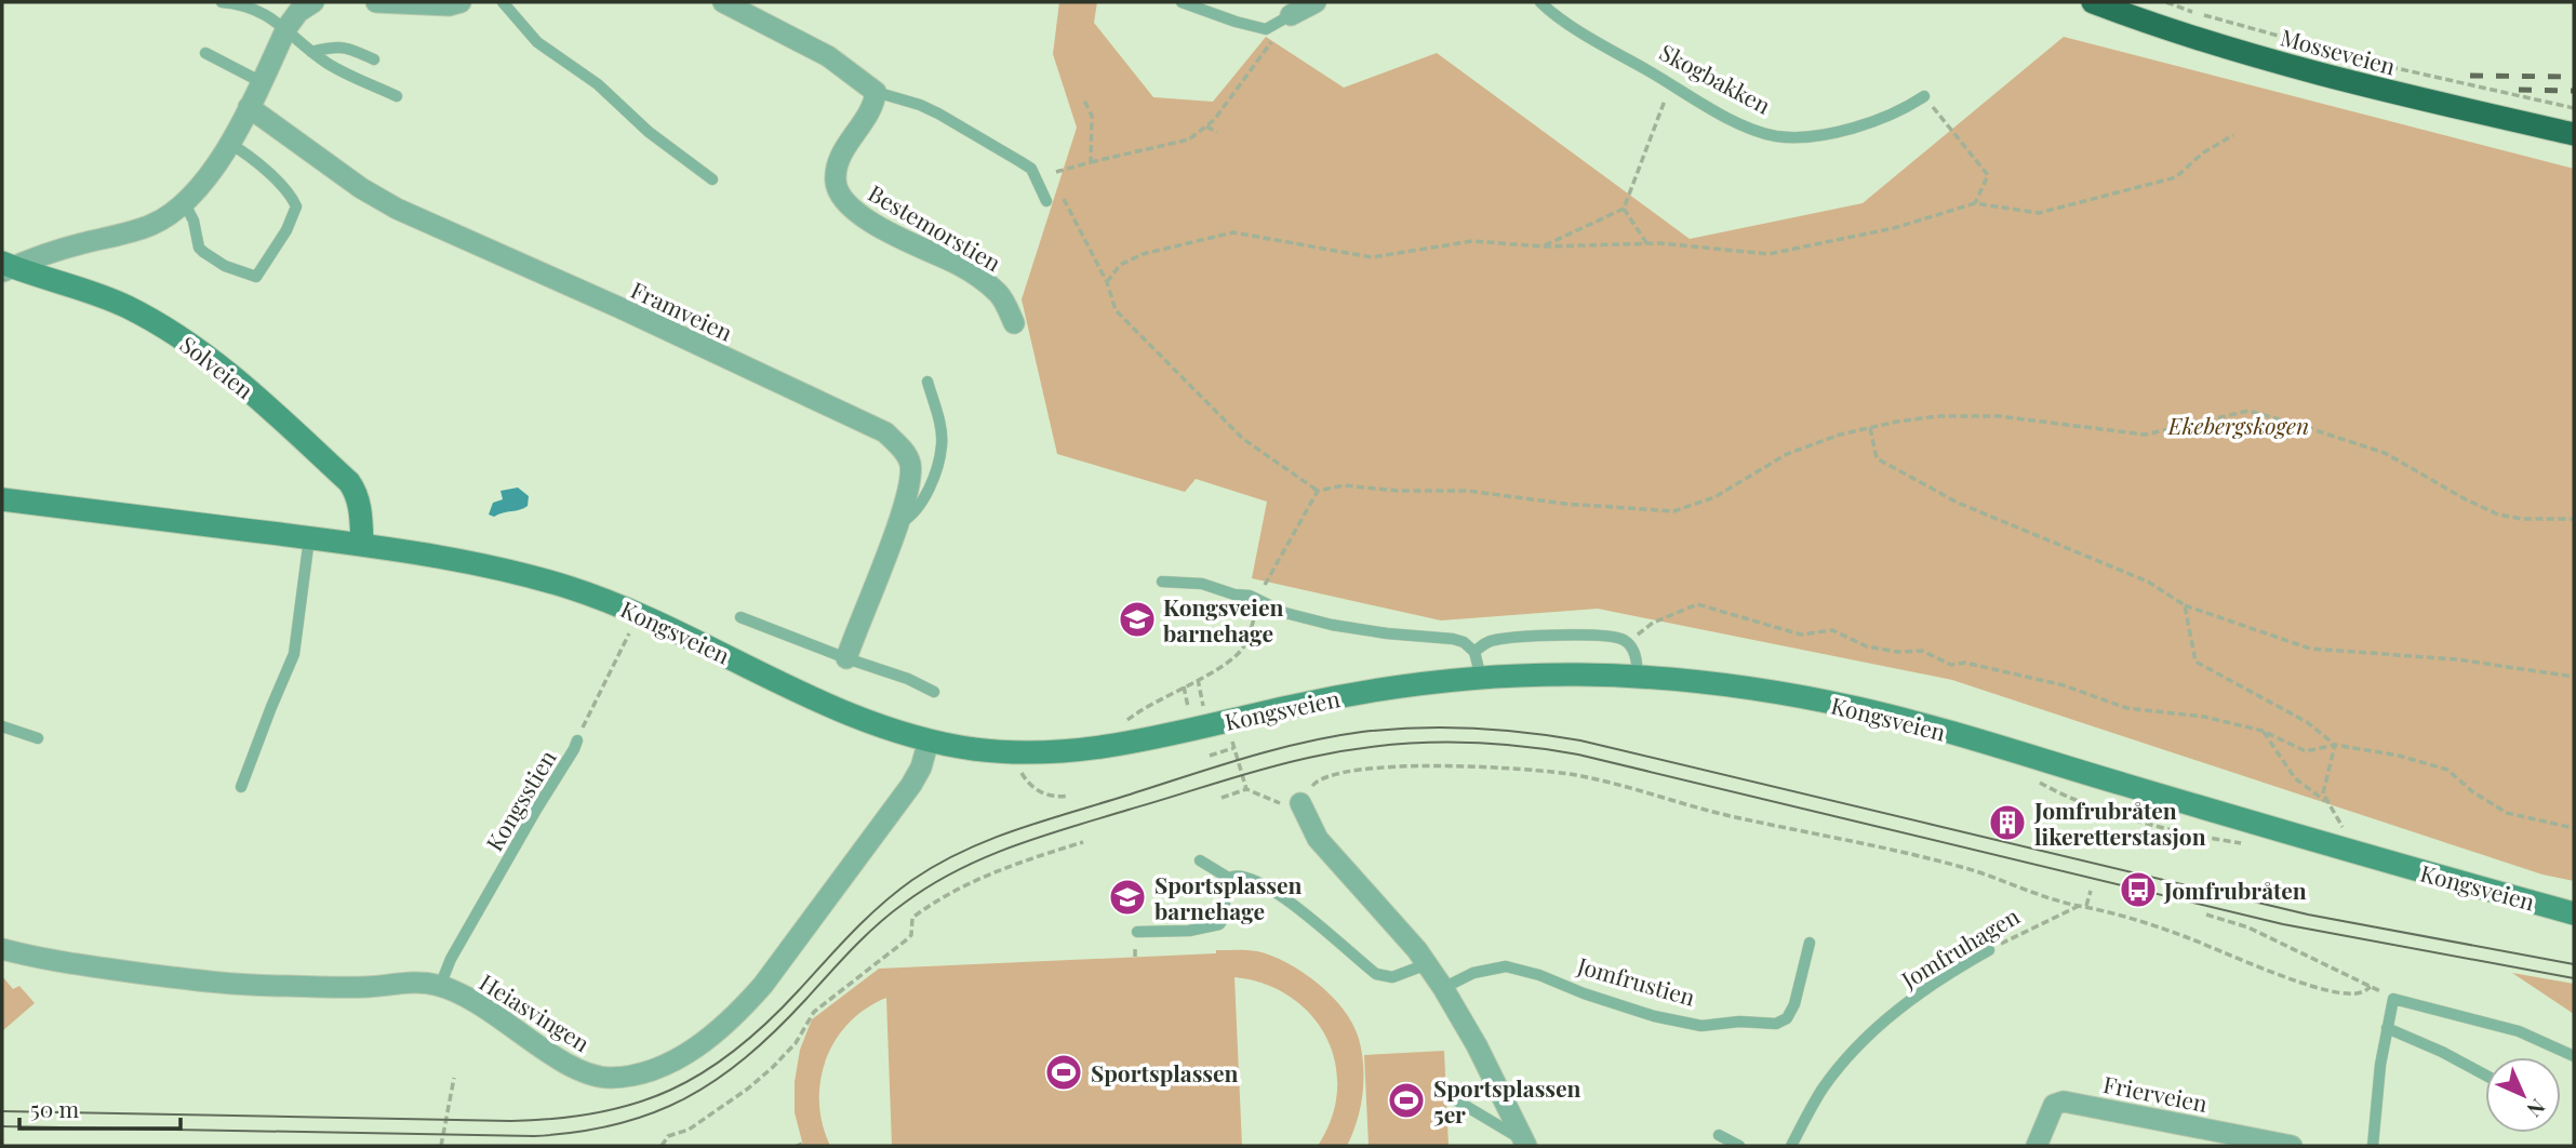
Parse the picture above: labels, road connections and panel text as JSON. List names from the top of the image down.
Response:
{
  "streets": {
    "highway": ["Mosseveien"],
    "main road": ["Solveien", "Kongsveien"],
    "street": [
      "Bestemorstien",
      "Framveien",
      "Heiasvingen",
      "Frierveien"
    ],
    "lane": [
      "Skogbakken",
      "Kongsstien",
      "Jomfruhagen",
      "Jomfrustien"
    ]
  },
  "crossings": [
    ["Solveien", "Kongsveien"],
    ["Kongsveien", "Heiasvingen"],
    ["Kongsstien", "Heiasvingen"]
  ],
  "parks": ["Ekebergskogen"],
  "places": {
    "school or university": ["Kongsveien barnehage", "Sportsplassen barnehage"],
    "building": ["Jomfrubråten likeretterstasjon"],
    "bus stop": ["Jomfrubråten"],
    "sports": ["Sportsplassen", "Sportsplassen 5er"]
  },
  "scale_bar": "50 m",
  "north": "bottom right"
}
